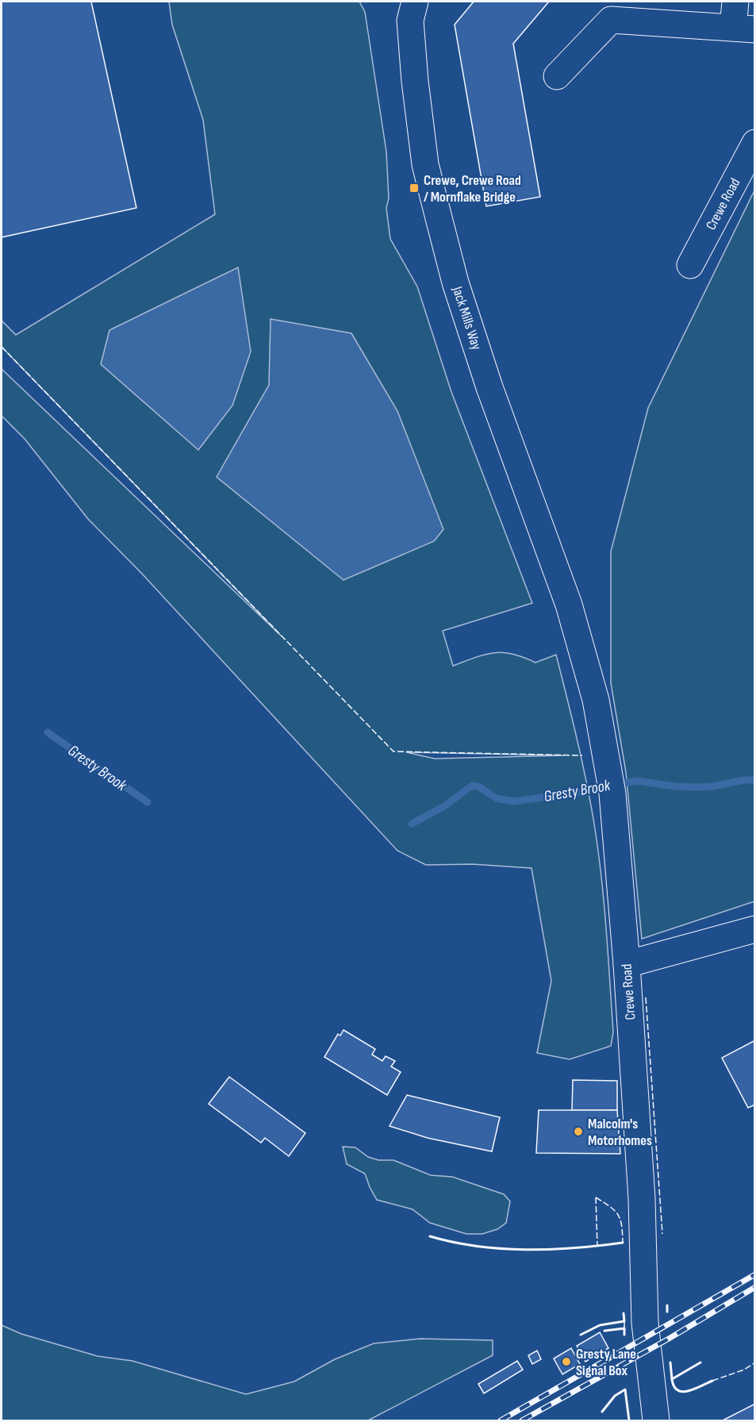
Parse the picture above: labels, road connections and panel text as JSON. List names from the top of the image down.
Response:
{
  "streets": {
    "main road": ["Crewe Road", "Jack Mills Way"]
  },
  "crossings": [
    ["Crewe Road", "Jack Mills Way"]
  ],
  "water": ["Gresty Brook"],
  "places": {
    "transit": ["Crewe, Crewe Road / Mornflake Bridge"],
    "other": ["Malcolm's Motorhomes", "Gresty Lane Signal Box"]
  }
}
